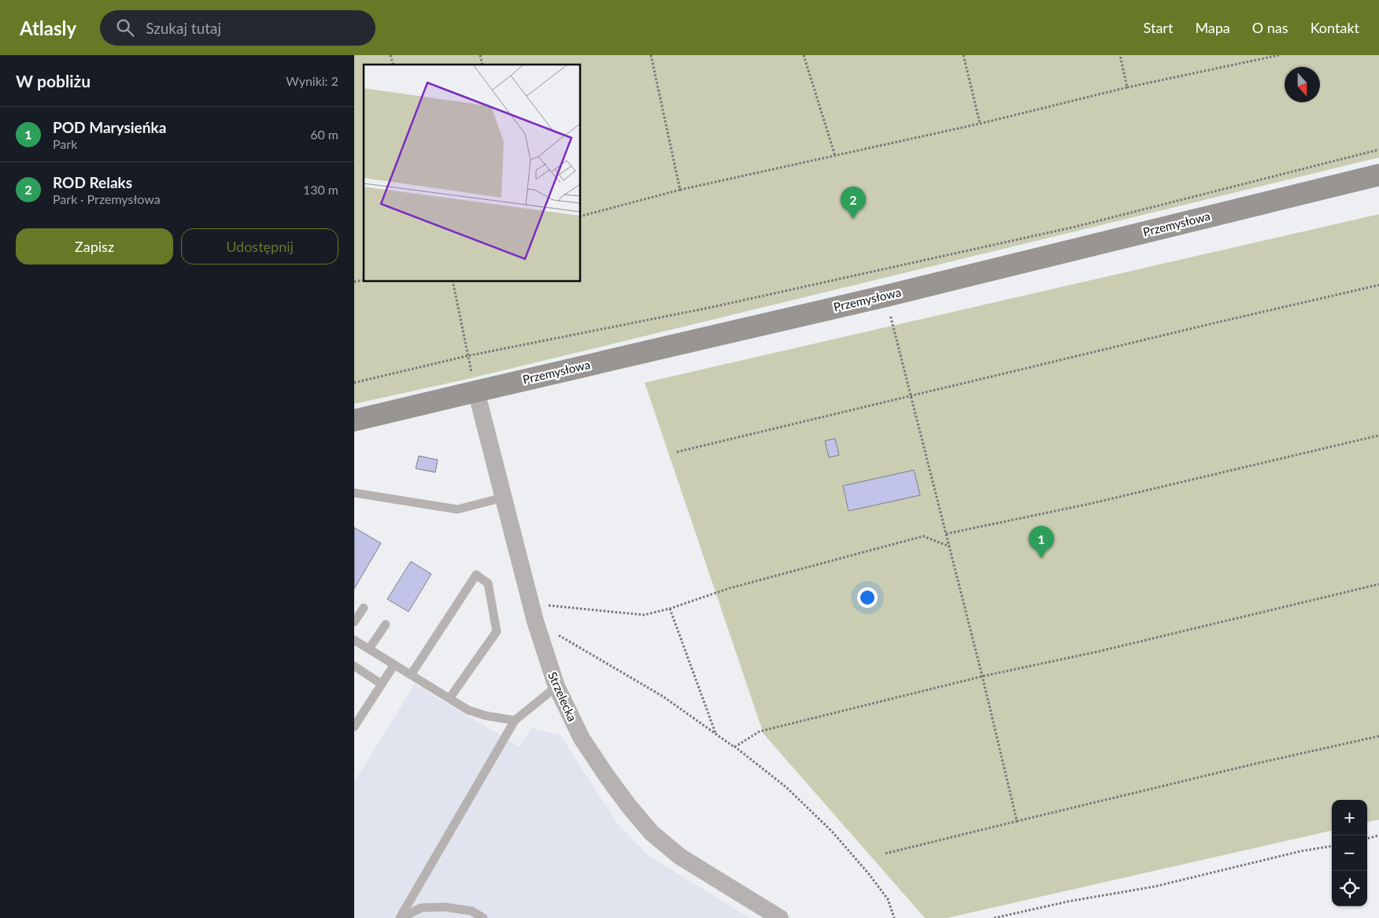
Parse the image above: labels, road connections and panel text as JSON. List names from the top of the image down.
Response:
{
  "streets": {
    "street": ["Przemysłowa", "Strzelecka"]
  },
  "crossings": [
    ["Przemysłowa", "Strzelecka"]
  ],
  "north": "bottom",
  "page": {
    "header": "Atlasly",
    "search": "Szukaj tutaj",
    "nav": [
      "Start",
      "Mapa",
      "O nas",
      "Kontakt"
    ],
    "heading": ["W pobliżu", "Wyniki: 2"],
    "list": [
      {
        "mark": "1",
        "name": "POD Marysieńka",
        "note": "Park",
        "value": "60 m"
      },
      {
        "mark": "2",
        "name": "ROD Relaks",
        "note": "Park · Przemysłowa",
        "value": "130 m"
      }
    ],
    "pins": ["2", "1"],
    "buttons": ["Zapisz", "Udostępnij"],
    "map_buttons": ["+", "−"]
  }
}
